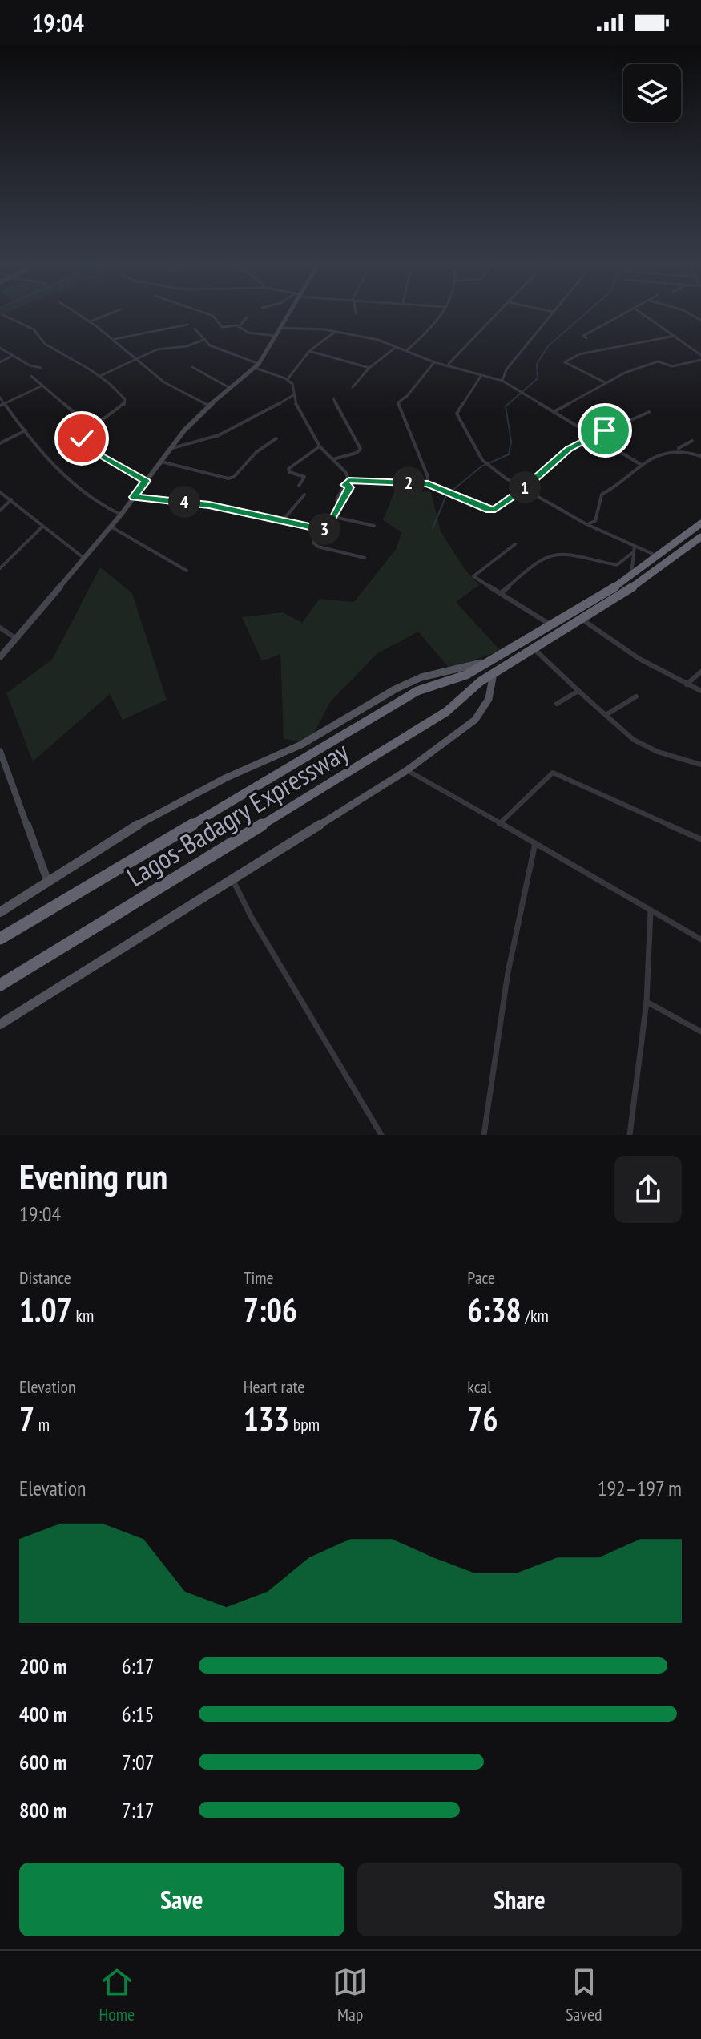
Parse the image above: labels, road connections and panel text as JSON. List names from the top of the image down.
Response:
{
  "streets": {
    "highway": ["Lagos-Badagry Expressway"]
  },
  "page": {
    "status": "19:04",
    "pins": [
      "2",
      "1",
      "4",
      "3"
    ],
    "heading": ["Evening run", "19:04"],
    "stats": [
      ["Distance", "1.07 km"],
      ["Time", "7:06"],
      ["Pace", "6:38 /km"],
      ["Elevation", "7 m"],
      ["Heart rate", "133 bpm"],
      ["kcal", "76"]
    ],
    "chart": ["Elevation", "192–197 m"],
    "list": [
      {
        "name": "200 m",
        "note": "6:17"
      },
      {
        "name": "400 m",
        "note": "6:15"
      },
      {
        "name": "600 m",
        "note": "7:07"
      },
      {
        "name": "800 m",
        "note": "7:17"
      }
    ],
    "buttons": ["Save", "Share"],
    "tabs": ["Home", "Map", "Saved"]
  }
}
